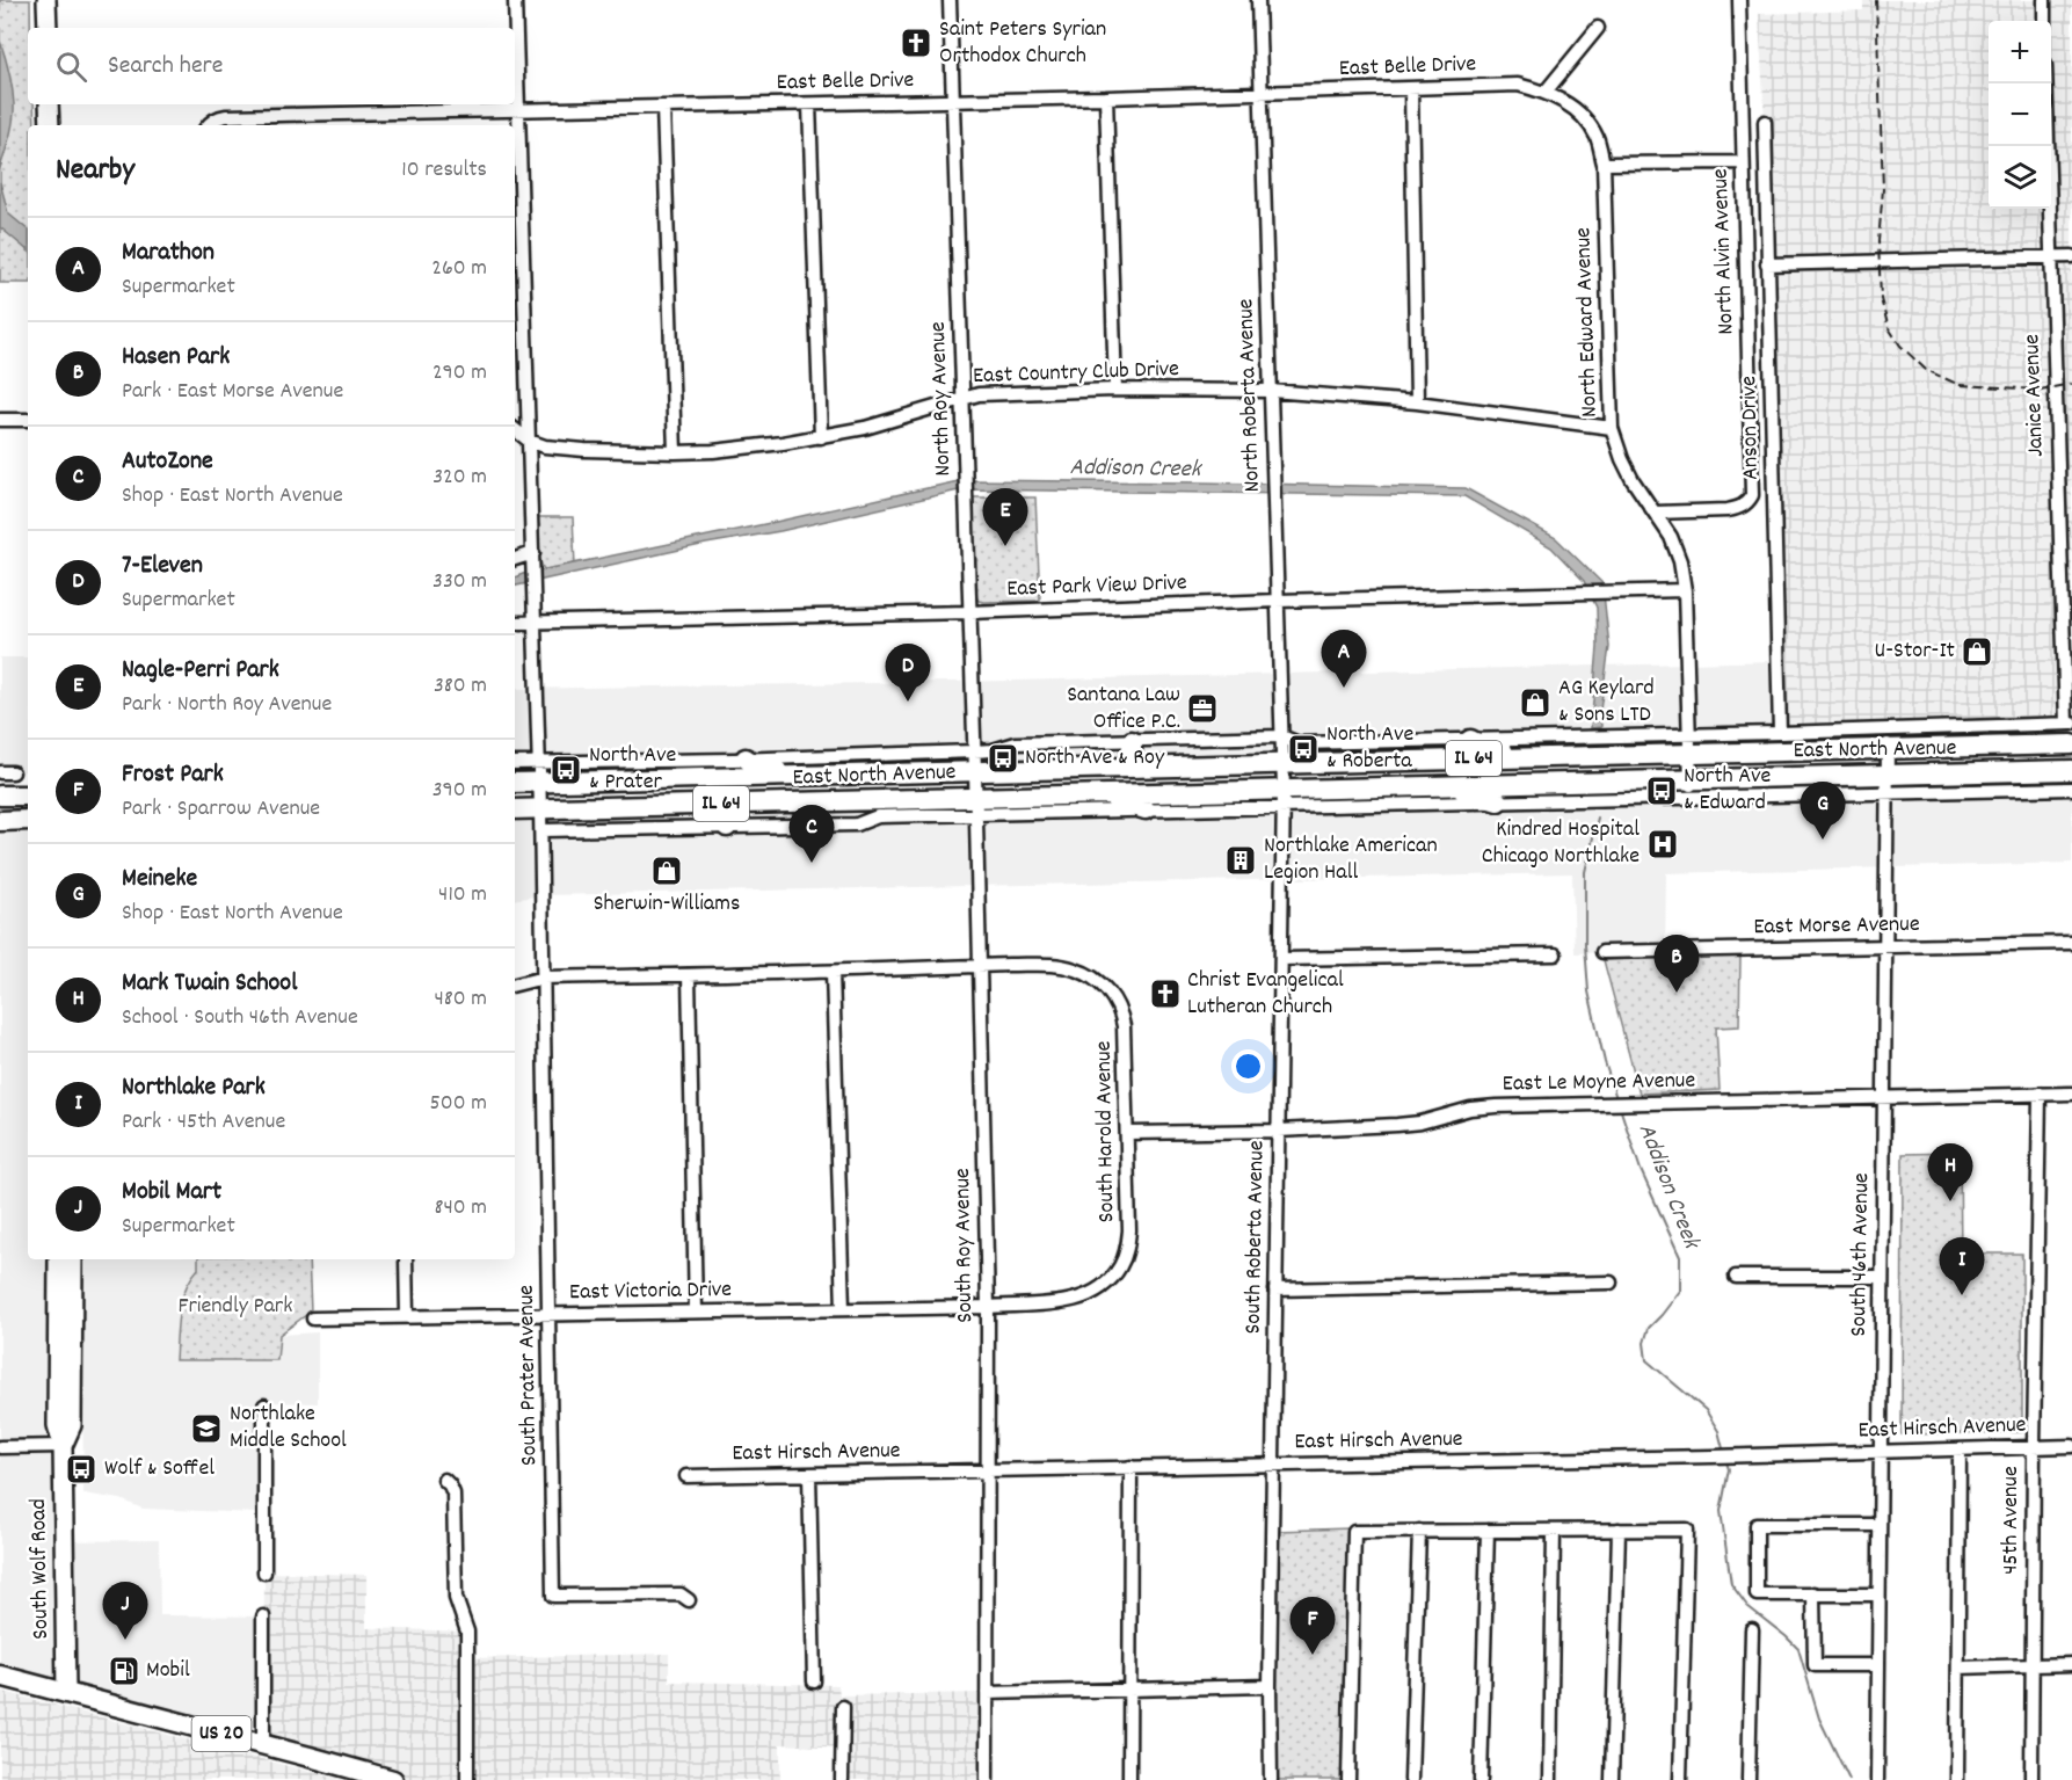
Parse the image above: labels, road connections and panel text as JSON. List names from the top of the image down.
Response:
{
  "streets": {
    "main road": [
      "East North Avenue",
      "IL 64",
      "South Wolf Road",
      "US 20"
    ],
    "street": [
      "East Belle Drive",
      "North Alvin Avenue",
      "North Edward Avenue",
      "East Country Club Drive",
      "North Roberta Avenue",
      "Janice Avenue",
      "North Roy Avenue",
      "Anson Drive",
      "East Park View Drive",
      "East Morse Avenue",
      "East Le Moyne Avenue",
      "South Harold Avenue",
      "South Roberta Avenue",
      "South Roy Avenue",
      "South 46th Avenue",
      "East Victoria Drive",
      "South Prater Avenue",
      "East Hirsch Avenue",
      "45th Avenue"
    ]
  },
  "crossings": [
    ["East Belle Drive", "North Edward Avenue"],
    ["East Belle Drive", "North Roberta Avenue"],
    ["East Belle Drive", "North Roy Avenue"],
    ["East Belle Drive", "South Prater Avenue"],
    ["North Alvin Avenue", "North Edward Avenue"],
    ["North Edward Avenue", "East Country Club Drive"],
    ["North Edward Avenue", "East Park View Drive"],
    ["North Edward Avenue", "East North Avenue"],
    ["East Country Club Drive", "North Roberta Avenue"],
    ["East Country Club Drive", "North Roy Avenue"],
    ["East Country Club Drive", "South Prater Avenue"],
    ["North Roberta Avenue", "East Park View Drive"],
    ["North Roberta Avenue", "East North Avenue"],
    ["North Roberta Avenue", "South Roberta Avenue"],
    ["Janice Avenue", "East North Avenue"],
    ["North Roy Avenue", "East Park View Drive"],
    ["North Roy Avenue", "East North Avenue"],
    ["North Roy Avenue", "South Roy Avenue"],
    ["Anson Drive", "East North Avenue"],
    ["East Park View Drive", "South Prater Avenue"],
    ["East North Avenue", "South Roberta Avenue"],
    ["East North Avenue", "South Roy Avenue"],
    ["East North Avenue", "South 46th Avenue"],
    ["East North Avenue", "South Prater Avenue"],
    ["East Morse Avenue", "South 46th Avenue"],
    ["East Le Moyne Avenue", "South Harold Avenue"],
    ["East Le Moyne Avenue", "South Roberta Avenue"],
    ["East Le Moyne Avenue", "South 46th Avenue"],
    ["East Le Moyne Avenue", "45th Avenue"],
    ["South Harold Avenue", "South Roy Avenue"],
    ["South Harold Avenue", "East Victoria Drive"],
    ["South Roberta Avenue", "East Hirsch Avenue"],
    ["South Roy Avenue", "East Victoria Drive"],
    ["South Roy Avenue", "East Hirsch Avenue"],
    ["South 46th Avenue", "East Hirsch Avenue"],
    ["East Victoria Drive", "South Prater Avenue"],
    ["East Hirsch Avenue", "45th Avenue"],
    ["South Wolf Road", "US 20"]
  ],
  "water": ["Addison Creek"],
  "parks": ["Friendly Park"],
  "places": {
    "church": ["Saint Peters Syrian Orthodox Church", "Christ Evangelical Lutheran Church"],
    "shop": ["U-Stor-It", "AG Keylard & Sons LTD", "Sherwin-Williams"],
    "office": ["Santana Law Office P.C."],
    "bus stop": [
      "North Ave & Roberta",
      "North Ave & Roy",
      "North Ave & Prater",
      "North Ave & Edward",
      "Wolf & Soffel"
    ],
    "hospital": ["Kindred Hospital Chicago Northlake"],
    "building": ["Northlake American Legion Hall"],
    "school or university": ["Northlake Middle School"],
    "fuel station": ["Mobil"]
  },
  "page": {
    "map_buttons": ["+", "−"],
    "search": "Search here",
    "heading": ["Nearby", "10 results"],
    "list": [
      {
        "mark": "A",
        "name": "Marathon",
        "note": "Supermarket",
        "value": "260 m"
      },
      {
        "mark": "B",
        "name": "Hasen Park",
        "note": "Park · East Morse Avenue",
        "value": "290 m"
      },
      {
        "mark": "C",
        "name": "AutoZone",
        "note": "Shop · East North Avenue",
        "value": "320 m"
      },
      {
        "mark": "D",
        "name": "7-Eleven",
        "note": "Supermarket",
        "value": "330 m"
      },
      {
        "mark": "E",
        "name": "Nagle-Perri Park",
        "note": "Park · North Roy Avenue",
        "value": "380 m"
      },
      {
        "mark": "F",
        "name": "Frost Park",
        "note": "Park · Sparrow Avenue",
        "value": "390 m"
      },
      {
        "mark": "G",
        "name": "Meineke",
        "note": "Shop · East North Avenue",
        "value": "410 m"
      },
      {
        "mark": "H",
        "name": "Mark Twain School",
        "note": "School · South 46th Avenue",
        "value": "480 m"
      },
      {
        "mark": "I",
        "name": "Northlake Park",
        "note": "Park · 45th Avenue",
        "value": "500 m"
      },
      {
        "mark": "J",
        "name": "Mobil Mart",
        "note": "Supermarket",
        "value": "840 m"
      }
    ],
    "pins": [
      "E",
      "A",
      "D",
      "G",
      "C",
      "B",
      "H",
      "I",
      "J",
      "F"
    ]
  }
}
